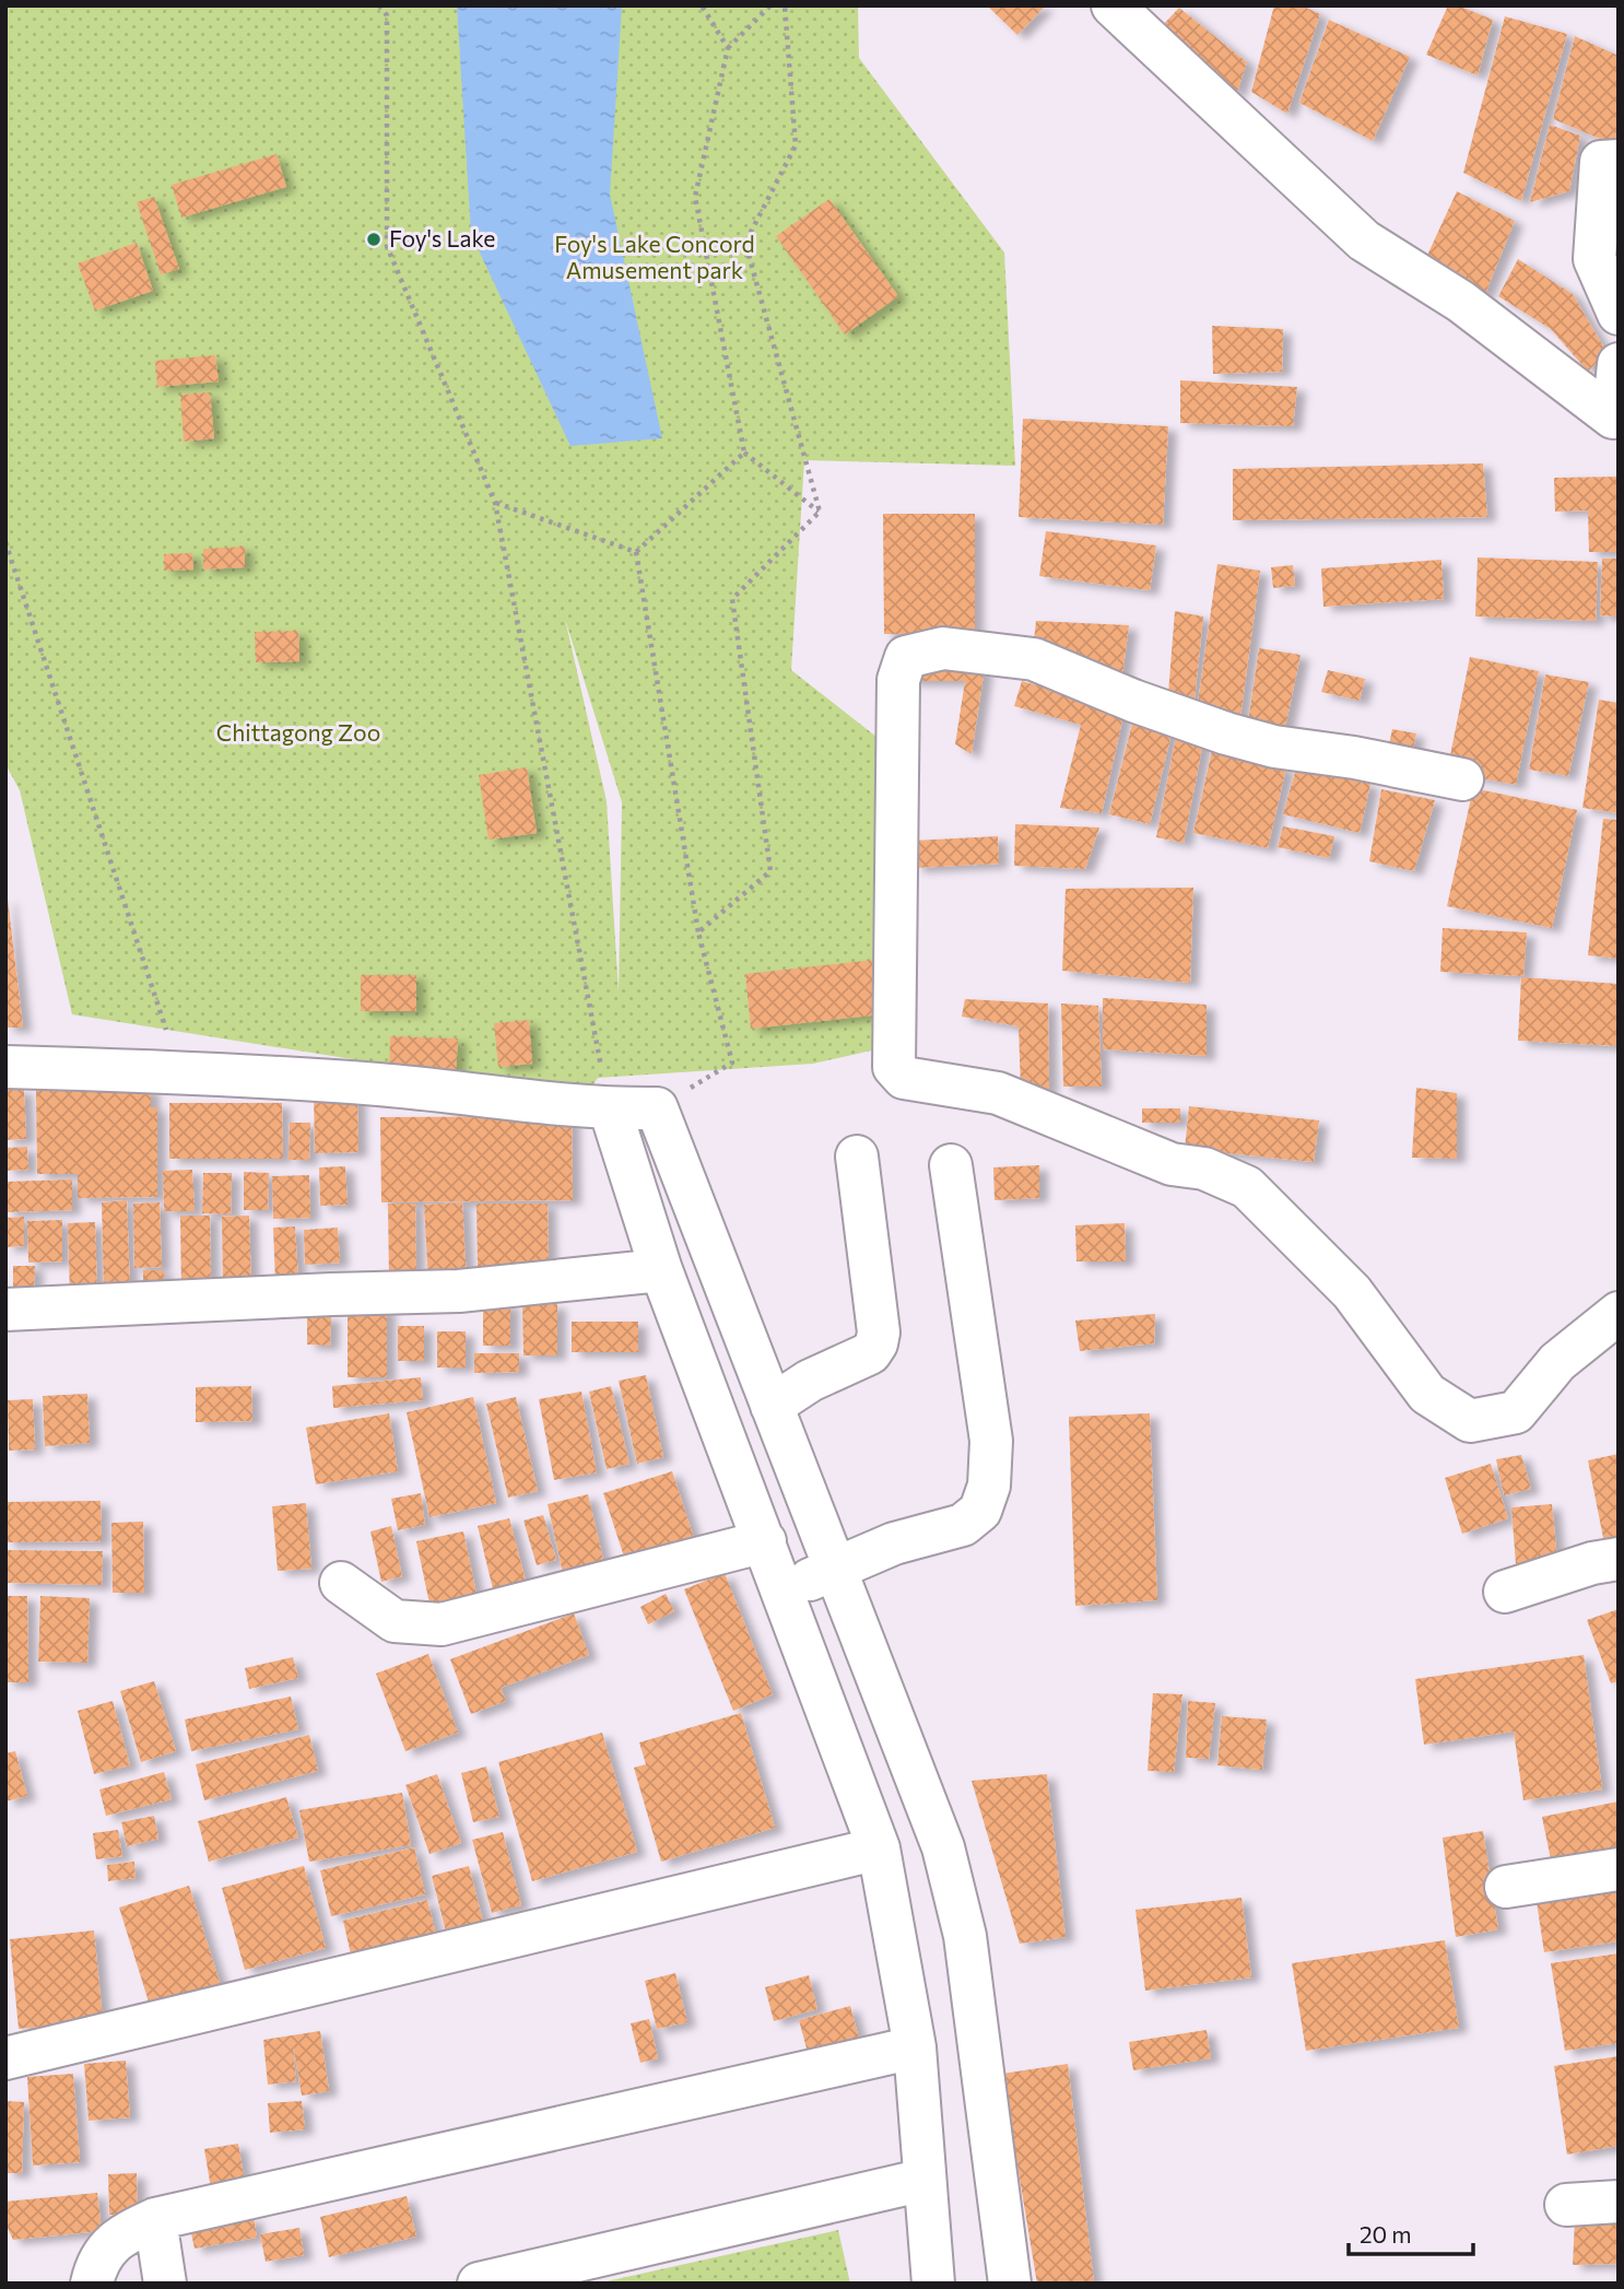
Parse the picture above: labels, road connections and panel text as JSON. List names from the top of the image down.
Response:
{
  "parks": ["Foy's Lake Concord Amusement park", "Chittagong Zoo"],
  "places": ["Foy's Lake"],
  "scale_bar": "20 m"
}
